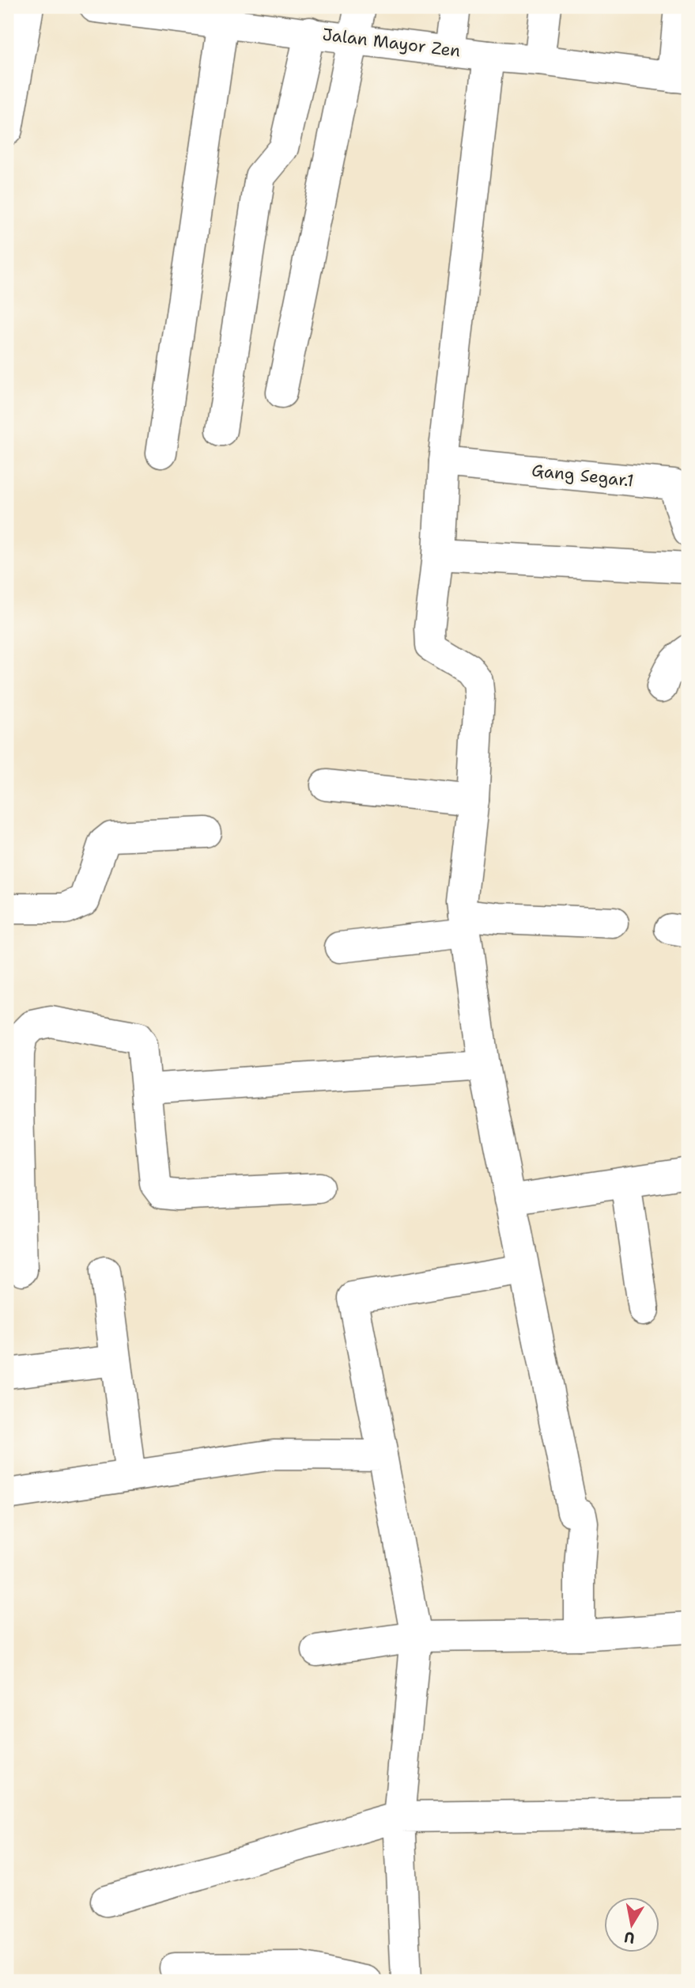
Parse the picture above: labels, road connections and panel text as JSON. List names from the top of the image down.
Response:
{
  "streets": {
    "street": ["Jalan Mayor Zen", "Gang Segar.1"]
  },
  "north": "bottom"
}
